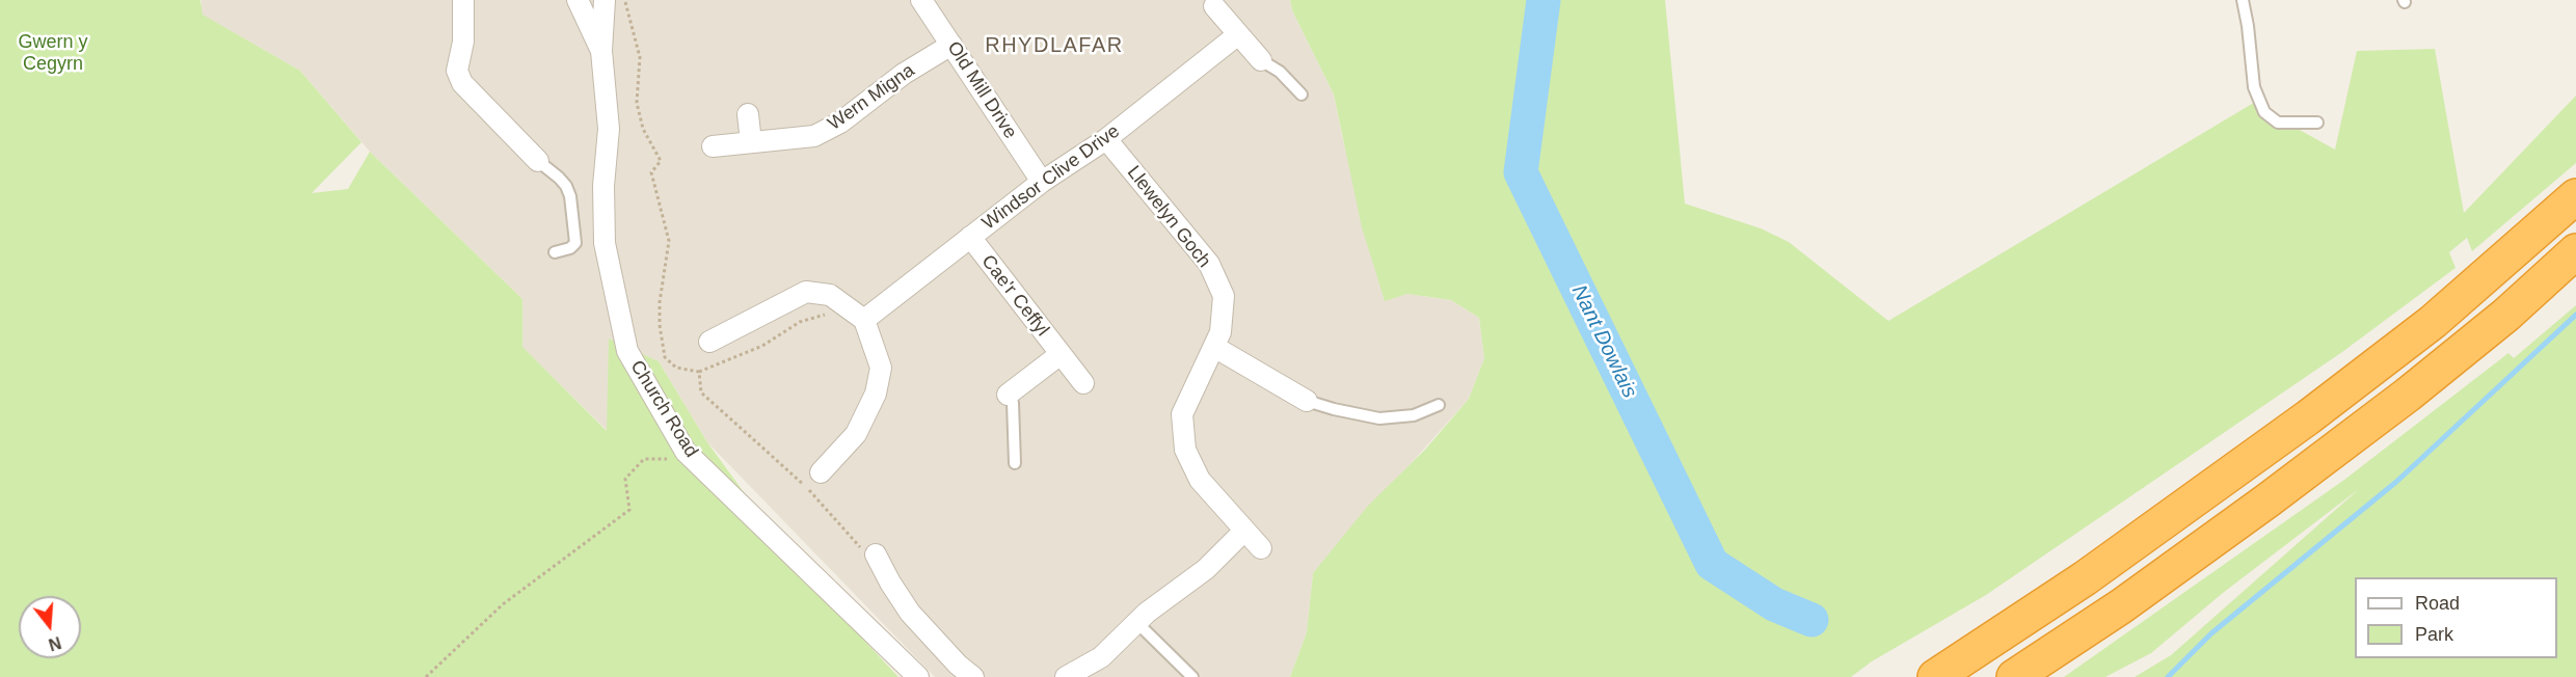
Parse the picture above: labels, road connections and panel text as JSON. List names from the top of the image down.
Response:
{
  "streets": {
    "street": [
      "Old Mill Drive",
      "Wern Migna",
      "Windsor Clive Drive",
      "Llewelyn Goch",
      "Cae'r Ceffyl",
      "Church Road"
    ]
  },
  "crossings": [
    ["Old Mill Drive", "Wern Migna"],
    ["Old Mill Drive", "Windsor Clive Drive"],
    ["Windsor Clive Drive", "Llewelyn Goch"],
    ["Windsor Clive Drive", "Cae'r Ceffyl"]
  ],
  "districts": ["RHYDLAFAR"],
  "water": ["Nant Dowlais"],
  "parks": ["Gwern y Cegyrn"],
  "legend": ["Road", "Park"],
  "north": "bottom"
}
